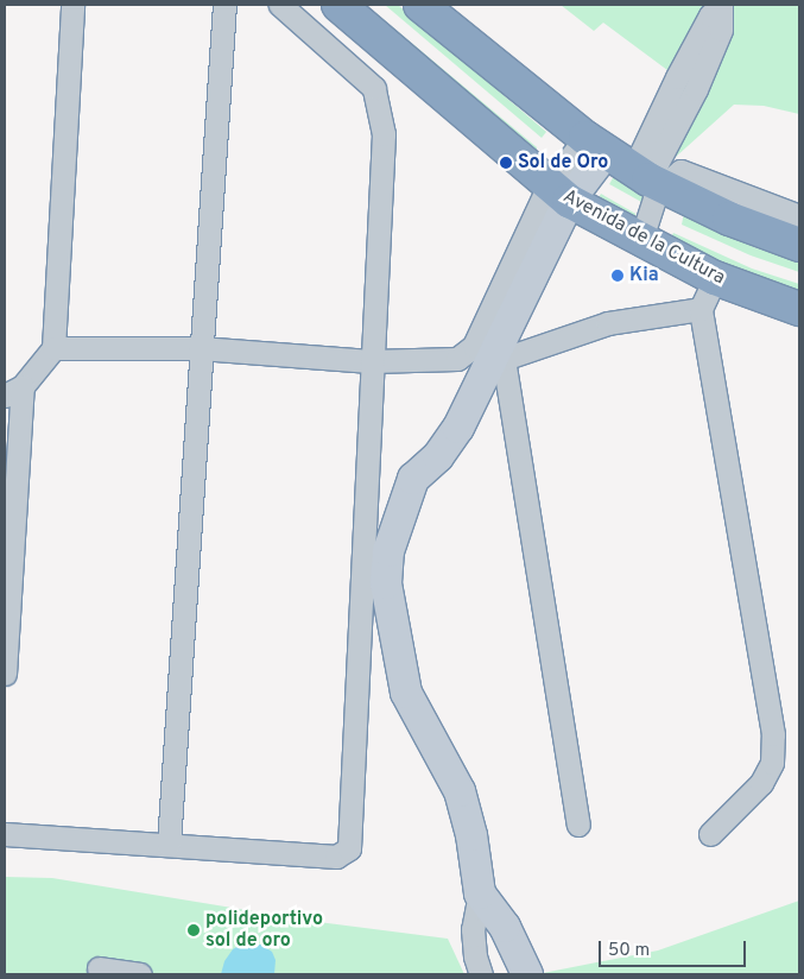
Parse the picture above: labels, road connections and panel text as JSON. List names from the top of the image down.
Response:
{
  "streets": {
    "highway": ["Avenida de la Cultura"]
  },
  "places": ["Sol de Oro", "Kia", "polideportivo sol de oro"],
  "scale_bar": "50 m"
}
